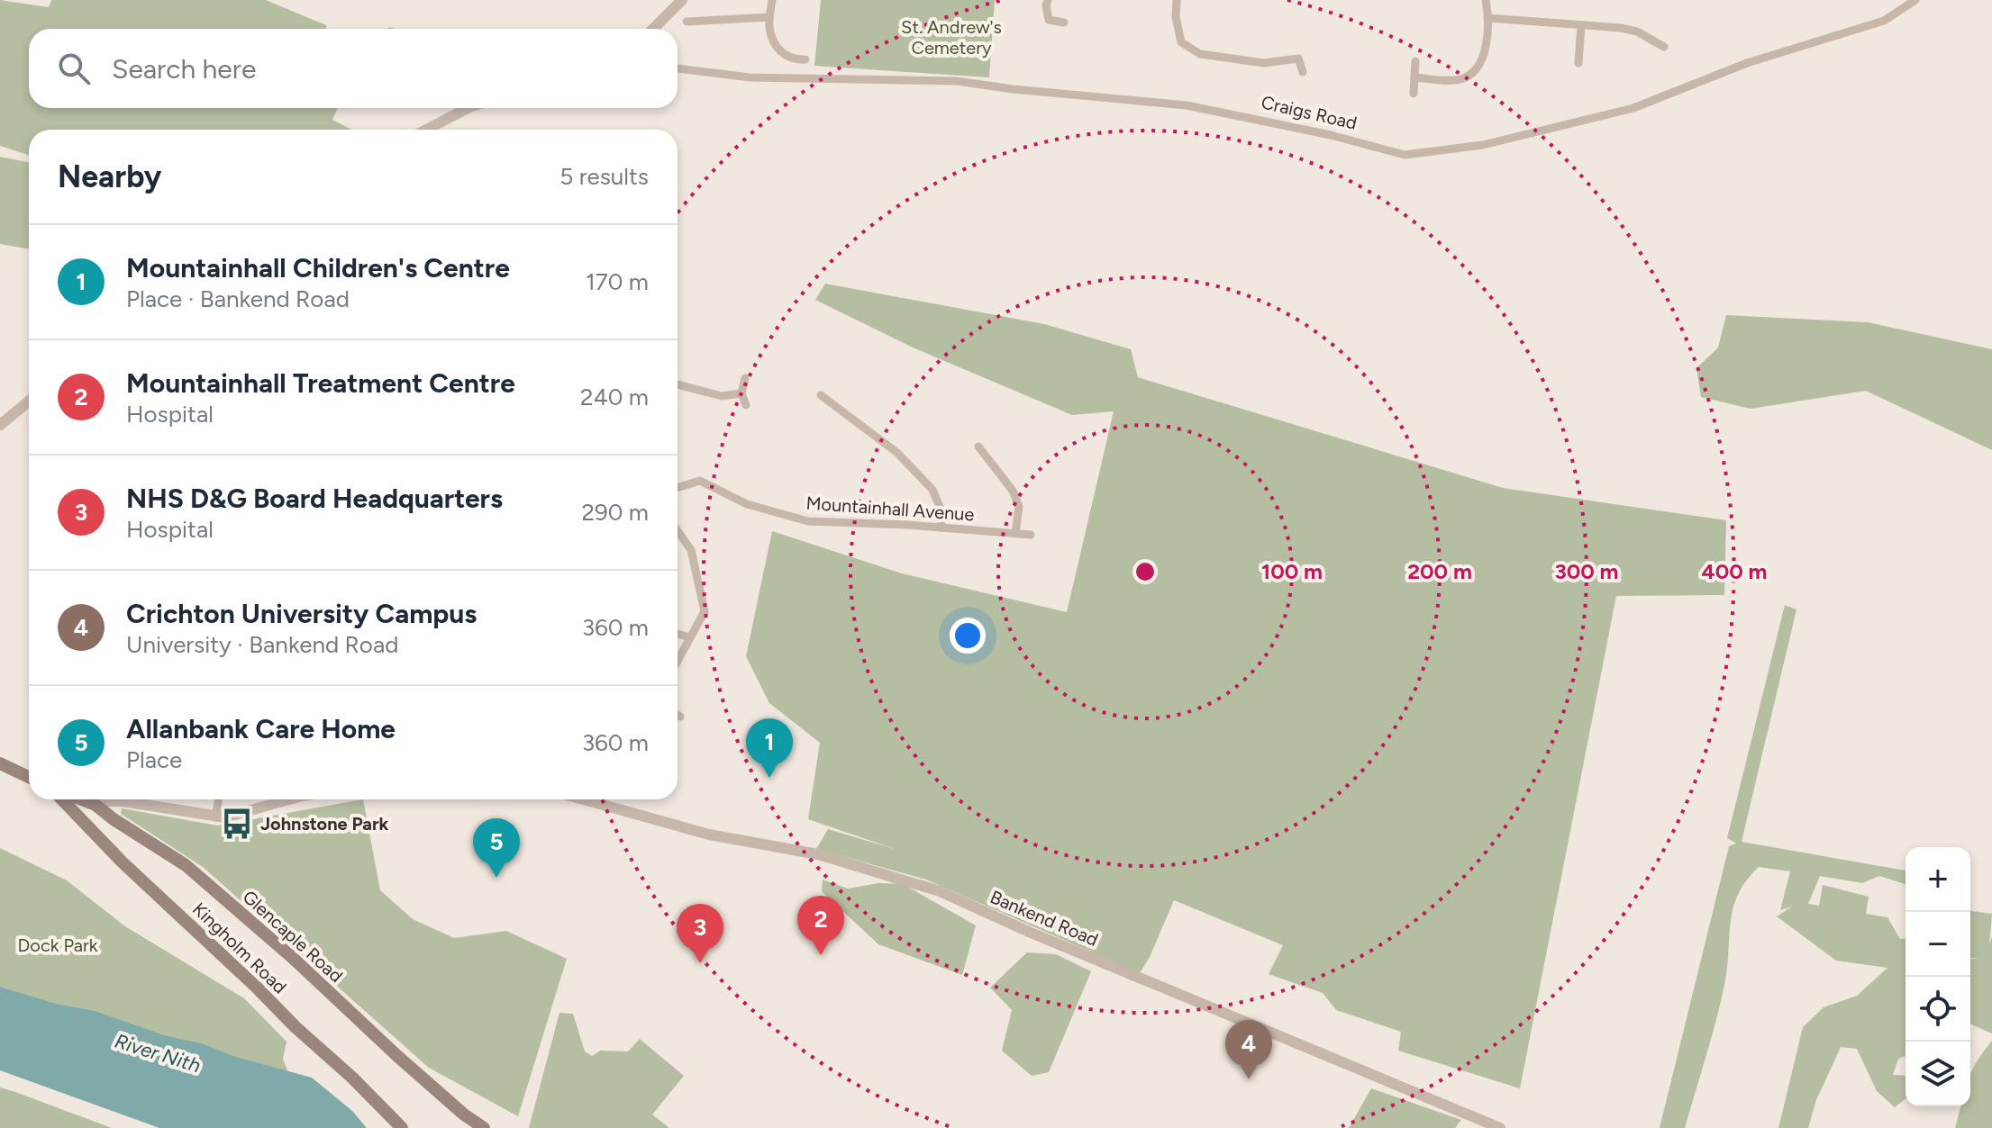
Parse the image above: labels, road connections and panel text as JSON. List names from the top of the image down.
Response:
{
  "streets": {
    "main road": ["Glencaple Road", "Kingholm Road"],
    "street": ["Craigs Road", "Mountainhall Avenue", "Bankend Road"]
  },
  "water": ["River Nith"],
  "parks": ["St. Andrew's Cemetery", "Dock Park"],
  "places": {
    "bus stop": ["Johnstone Park"]
  },
  "page": {
    "search": "Search here",
    "heading": ["Nearby", "5 results"],
    "list": [
      {
        "mark": "1",
        "name": "Mountainhall Children's Centre",
        "note": "Place · Bankend Road",
        "value": "170 m"
      },
      {
        "mark": "2",
        "name": "Mountainhall Treatment Centre",
        "note": "Hospital",
        "value": "240 m"
      },
      {
        "mark": "3",
        "name": "NHS D&G Board Headquarters",
        "note": "Hospital",
        "value": "290 m"
      },
      {
        "mark": "4",
        "name": "Crichton University Campus",
        "note": "University · Bankend Road",
        "value": "360 m"
      },
      {
        "mark": "5",
        "name": "Allanbank Care Home",
        "note": "Place",
        "value": "360 m"
      }
    ],
    "pins": [
      "1",
      "5",
      "2",
      "3",
      "4"
    ],
    "map_buttons": ["+", "−"]
  },
  "rings": [
    "100 m",
    "200 m",
    "300 m",
    "400 m"
  ]
}
